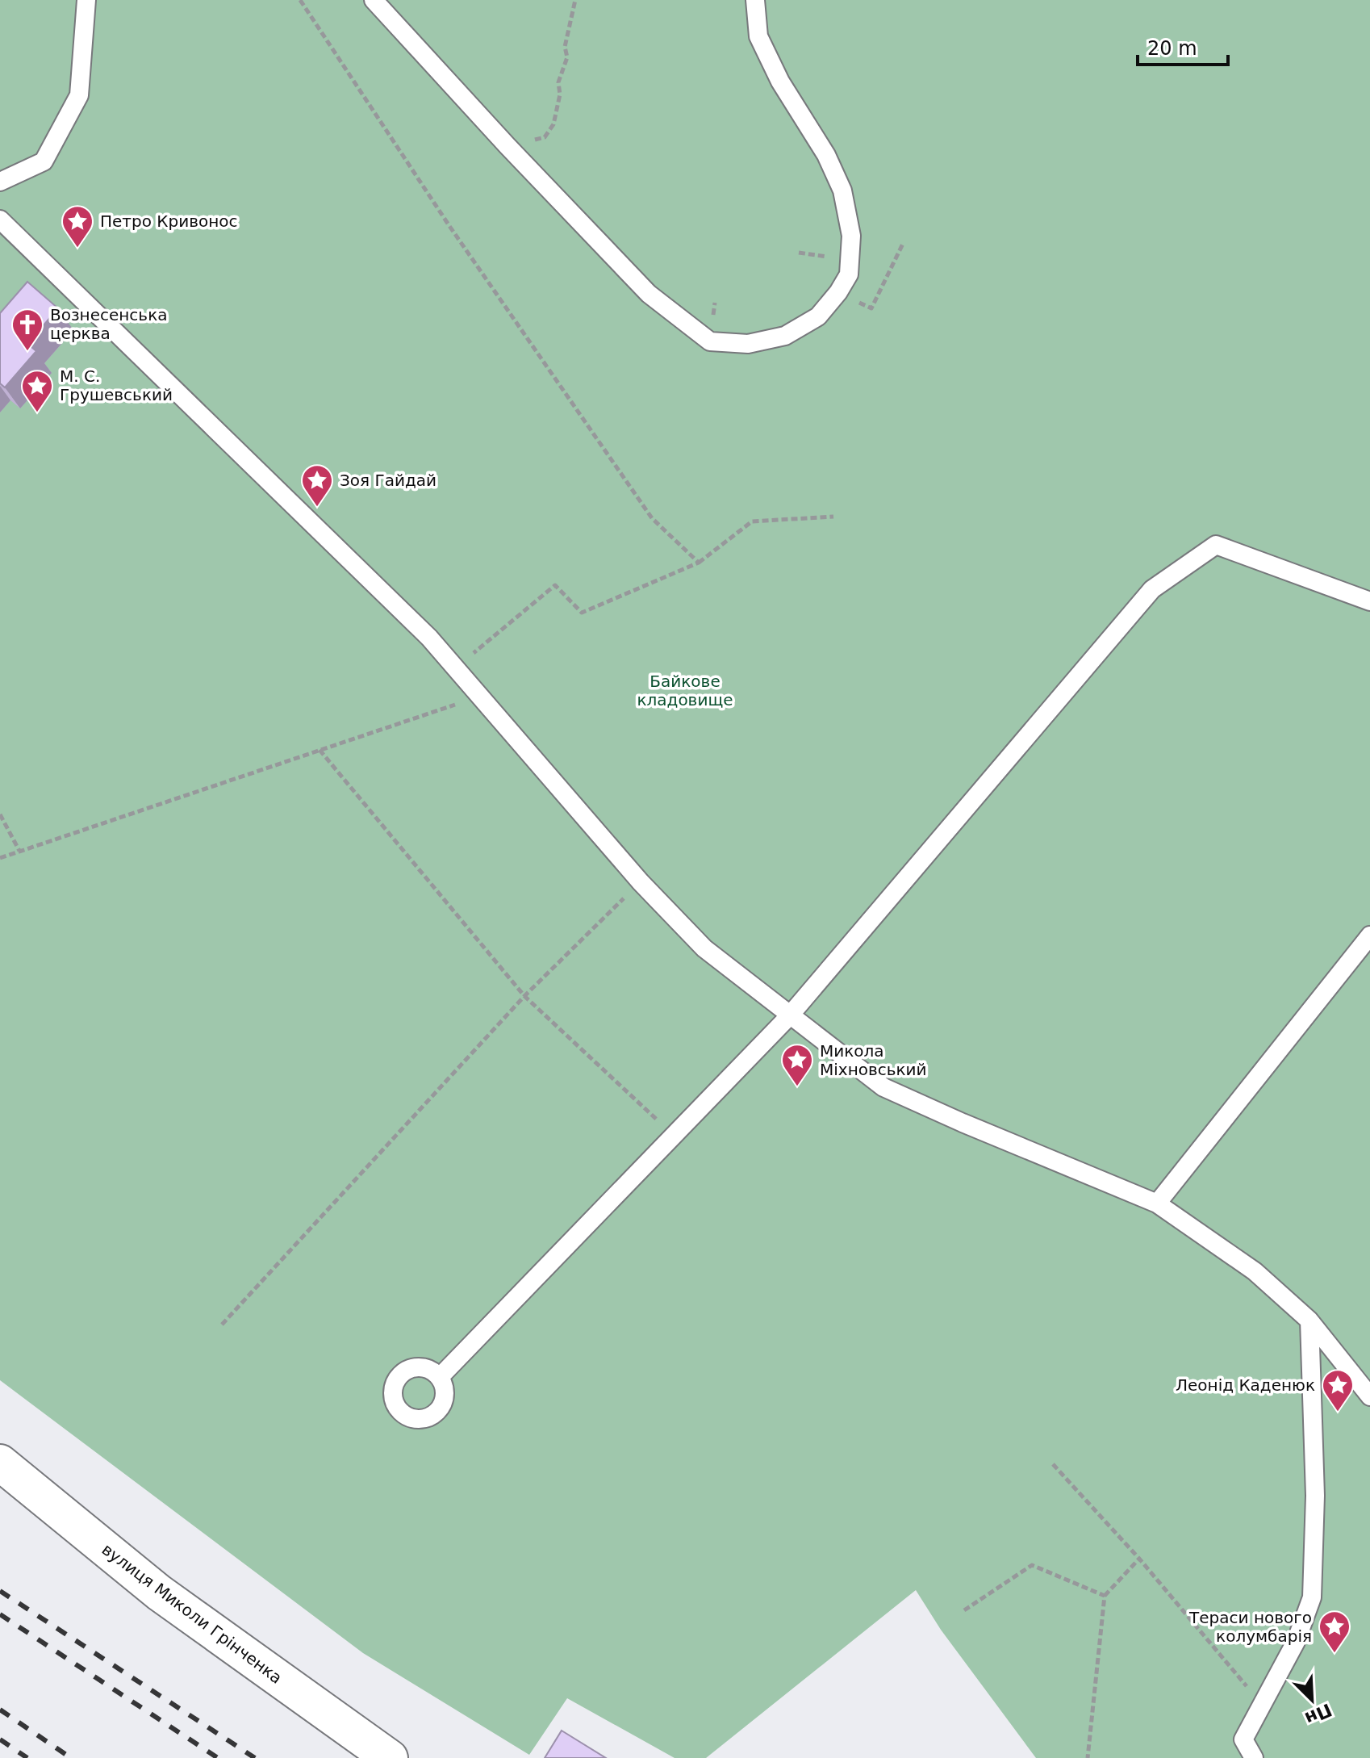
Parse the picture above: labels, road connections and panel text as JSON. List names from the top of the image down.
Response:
{
  "streets": {
    "main road": ["вулиця Миколи Грінченка"]
  },
  "parks": ["Байкове кладовище"],
  "places": {
    "place": [
      "Петро Кривонос",
      "М. С. Грушевський",
      "Зоя Гайдай",
      "Микола Міхновський",
      "Леонід Каденюк",
      "Тераси нового колумбарія"
    ],
    "church": ["Вознесенська церква"]
  },
  "scale_bar": "20 m",
  "north": "bottom right"
}
